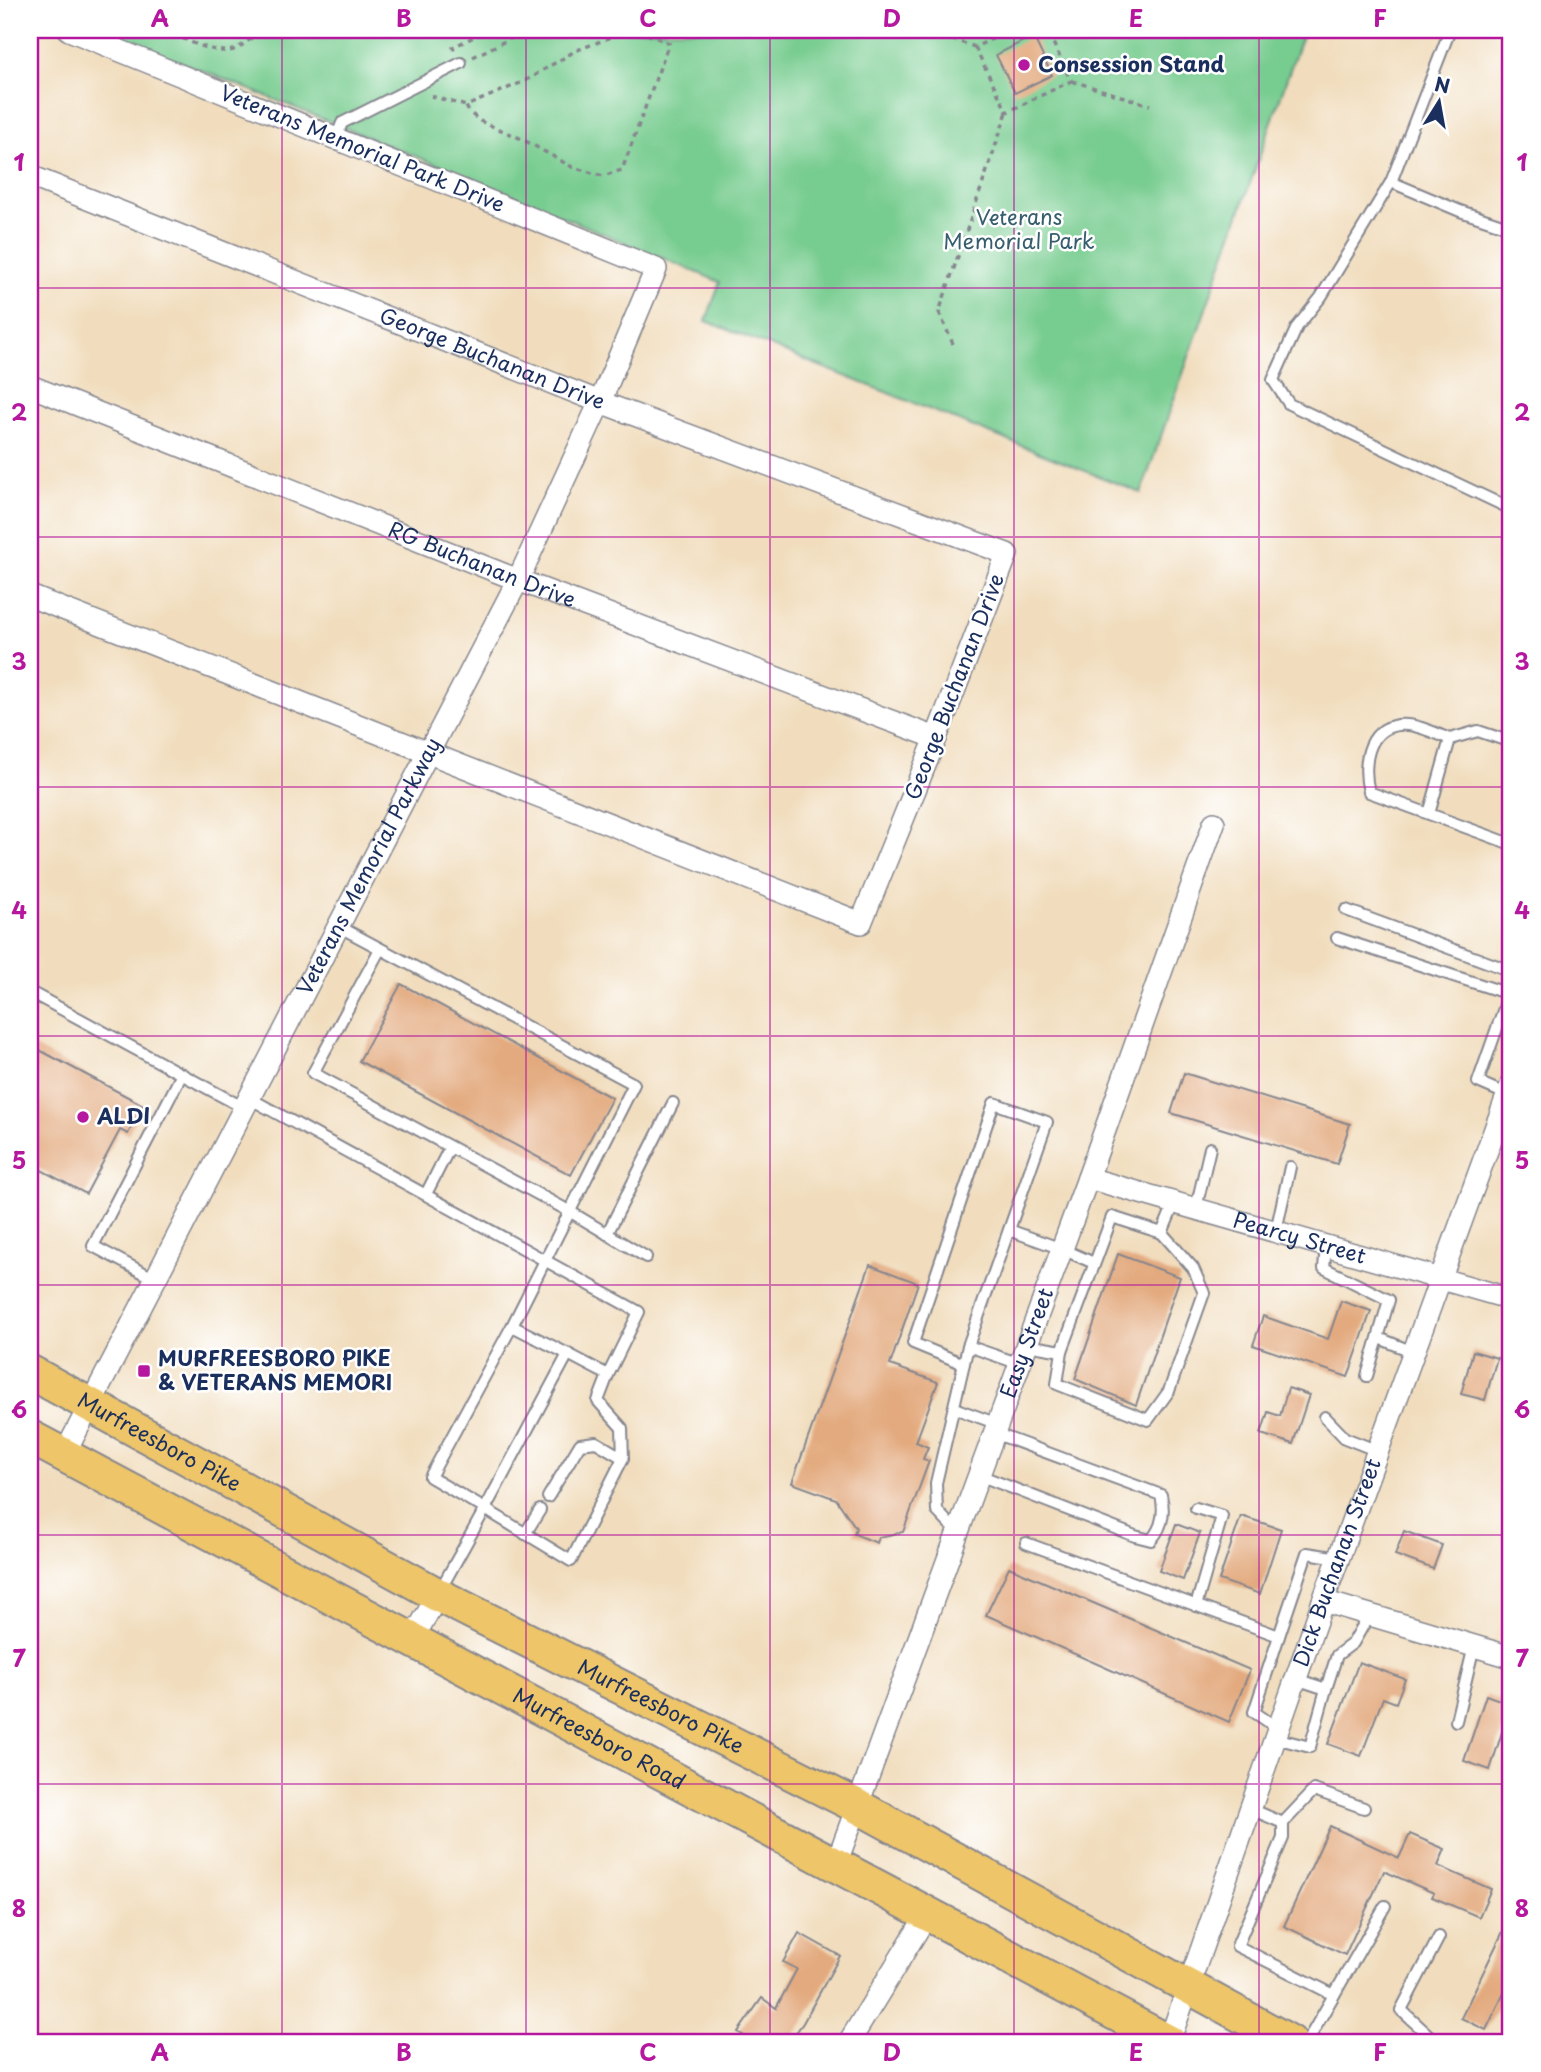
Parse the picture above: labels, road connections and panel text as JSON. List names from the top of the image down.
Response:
{
  "streets": {
    "main road": ["Murfreesboro Pike", "Murfreesboro Road"],
    "street": [
      "Veterans Memorial Park Drive",
      "George Buchanan Drive",
      "RG Buchanan Drive",
      "Veterans Memorial Parkway",
      "Pearcy Street",
      "Easy Street",
      "Dick Buchanan Street"
    ]
  },
  "crossings": [
    ["Veterans Memorial Park Drive", "Veterans Memorial Parkway"],
    ["George Buchanan Drive", "RG Buchanan Drive"],
    ["George Buchanan Drive", "Veterans Memorial Parkway"],
    ["RG Buchanan Drive", "Veterans Memorial Parkway"],
    ["Veterans Memorial Parkway", "Murfreesboro Pike"],
    ["Veterans Memorial Parkway", "Murfreesboro Road"],
    ["Pearcy Street", "Easy Street"],
    ["Pearcy Street", "Dick Buchanan Street"],
    ["Easy Street", "Murfreesboro Pike"],
    ["Easy Street", "Murfreesboro Road"],
    ["Murfreesboro Pike", "Dick Buchanan Street"],
    ["Dick Buchanan Street", "Murfreesboro Road"]
  ],
  "parks": ["Veterans Memorial Park"],
  "places": {
    "other": ["Consession Stand", "ALDI"],
    "transit": ["MURFREESBORO PIKE & VETERANS MEMORI"]
  },
  "north": "top",
  "grid": {
    "columns": [
      "A",
      "B",
      "C",
      "D",
      "E",
      "F"
    ],
    "rows": [
      "1",
      "2",
      "3",
      "4",
      "5",
      "6",
      "7",
      "8"
    ]
  }
}
